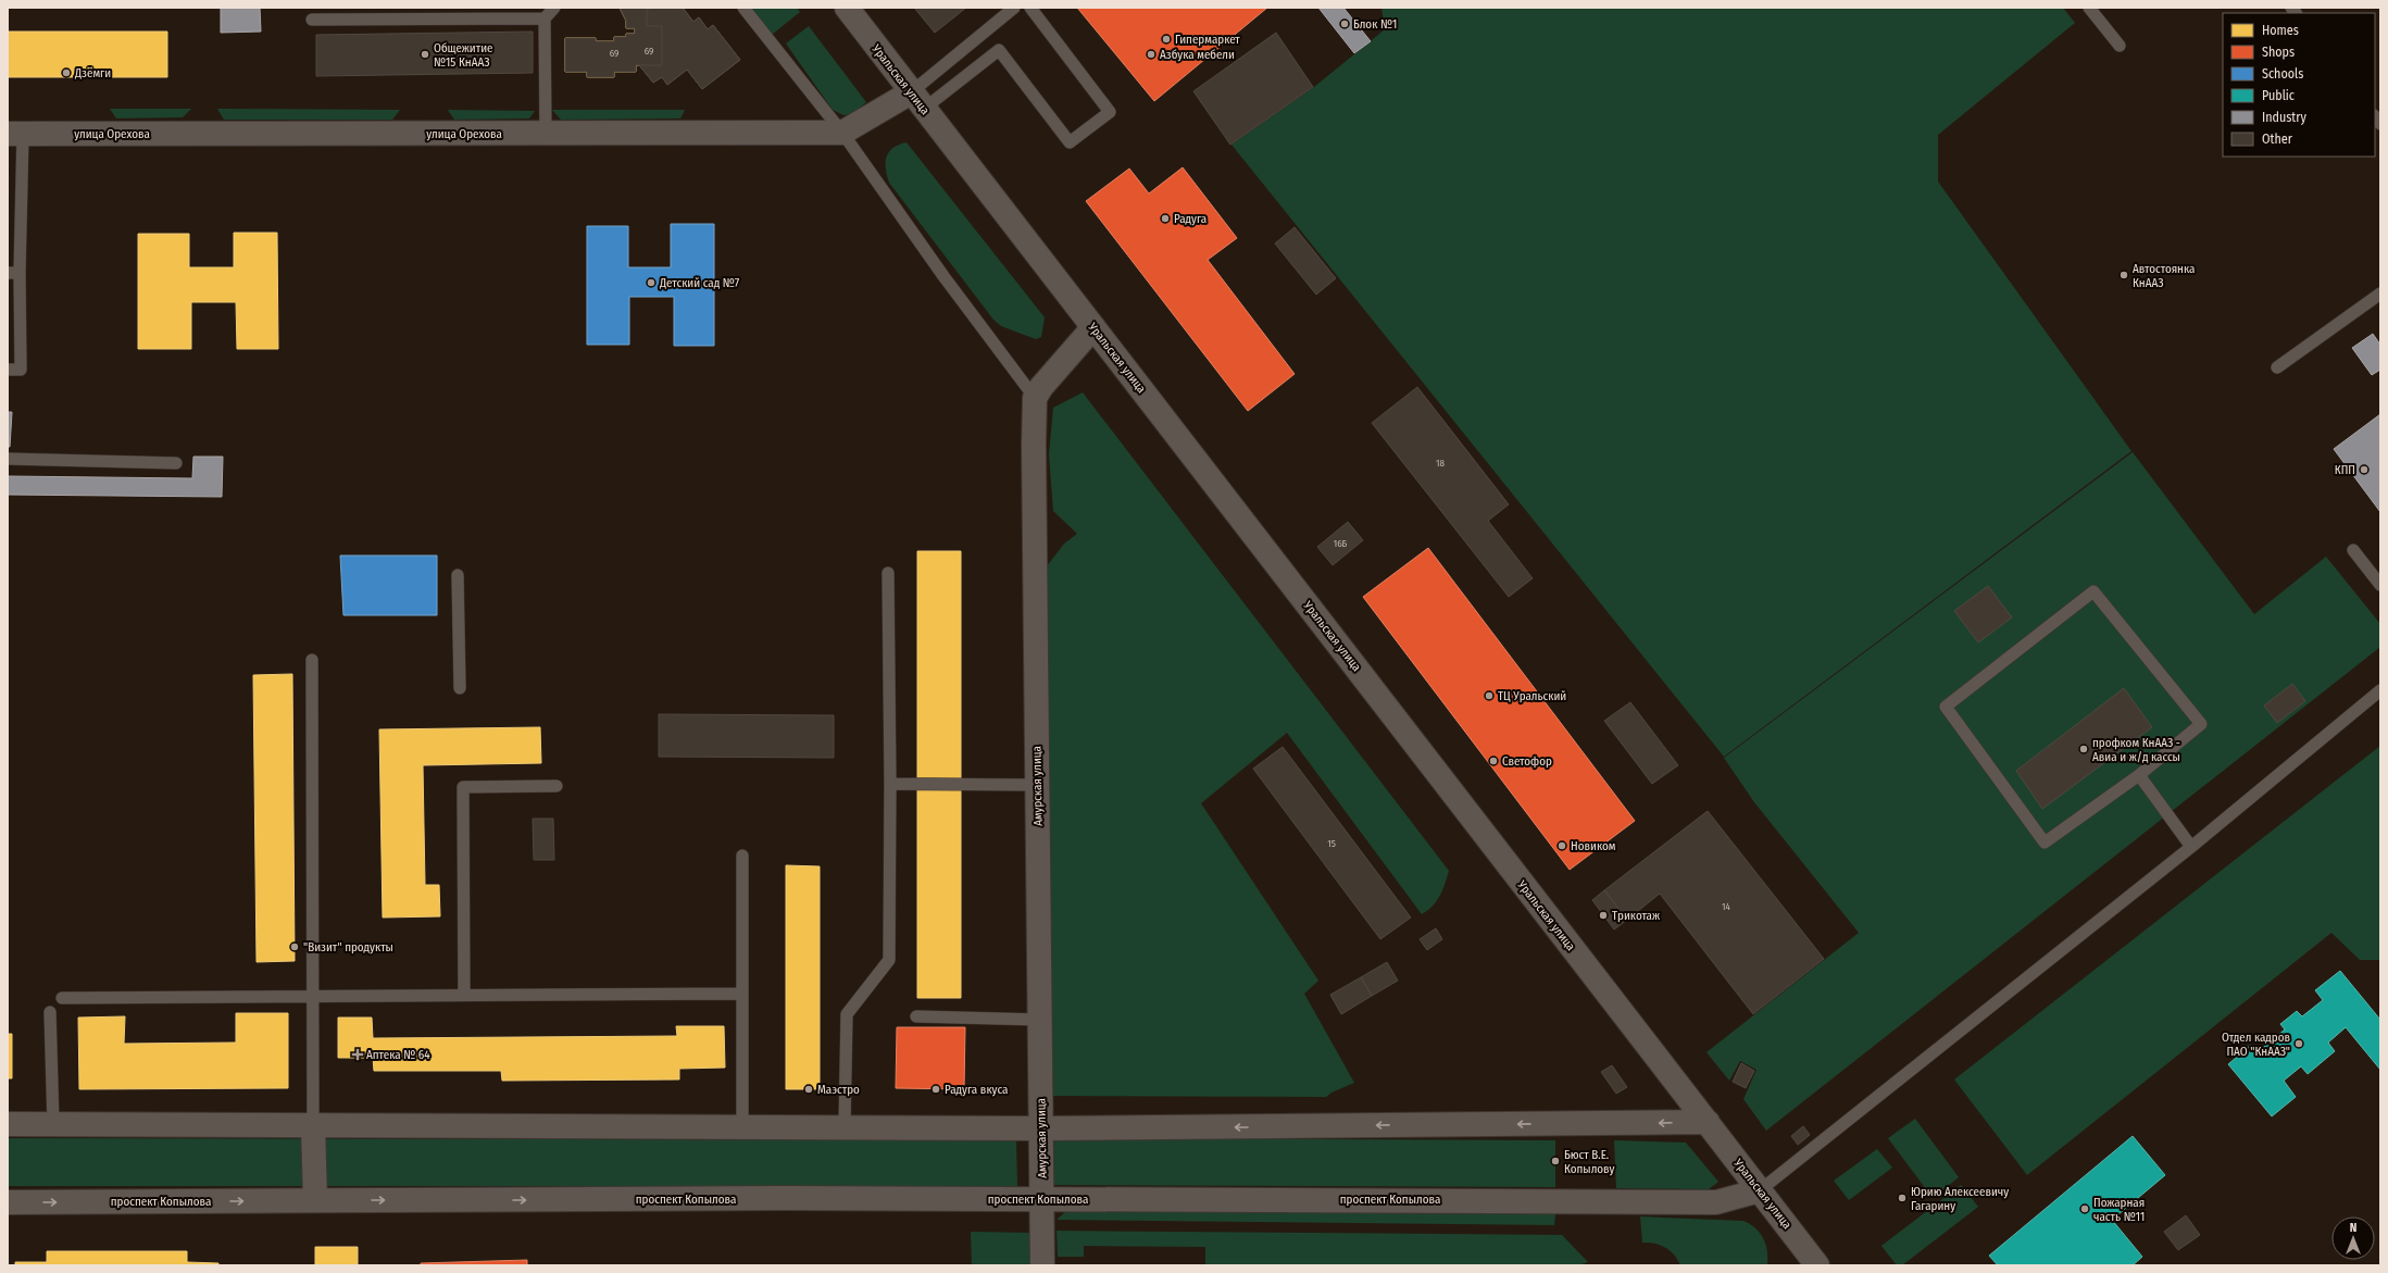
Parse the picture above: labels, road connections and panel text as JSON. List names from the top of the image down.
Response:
{
  "streets": {
    "street": [
      "Уральская улица",
      "улица Орехова",
      "Амурская улица",
      "проспект Копылова"
    ]
  },
  "crossings": [
    ["Уральская улица", "проспект Копылова"],
    ["Амурская улица", "проспект Копылова"]
  ],
  "places": {
    "other": [
      "Блок №1",
      "Гипермаркет",
      "Общежитие №15 КнААЗ",
      "Азбука мебели",
      "Дзёмги",
      "Радуга",
      "Автостоянка КнААЗ",
      "Детский сад №7",
      "КПП",
      "ТЦ Уральский",
      "профком КнААЗ - Авиа и ж/д кассы",
      "Светофор",
      "Новиком",
      "Трикотаж",
      "\"Визит\" продукты",
      "Отдел кадров ПАО \"КнААЗ\"",
      "Маэстро",
      "Радуга вкуса",
      "Бюст В.Е. Копылову",
      "Юрию Алексеевичу Гагарину",
      "Пожарная часть №11"
    ],
    "health": ["Аптека № 64"]
  },
  "house_numbers": [
    "69",
    "69",
    "18",
    "16Б",
    "15",
    "14"
  ],
  "legend": [
    "Homes",
    "Shops",
    "Schools",
    "Public",
    "Industry",
    "Other"
  ],
  "north": "top"
}
